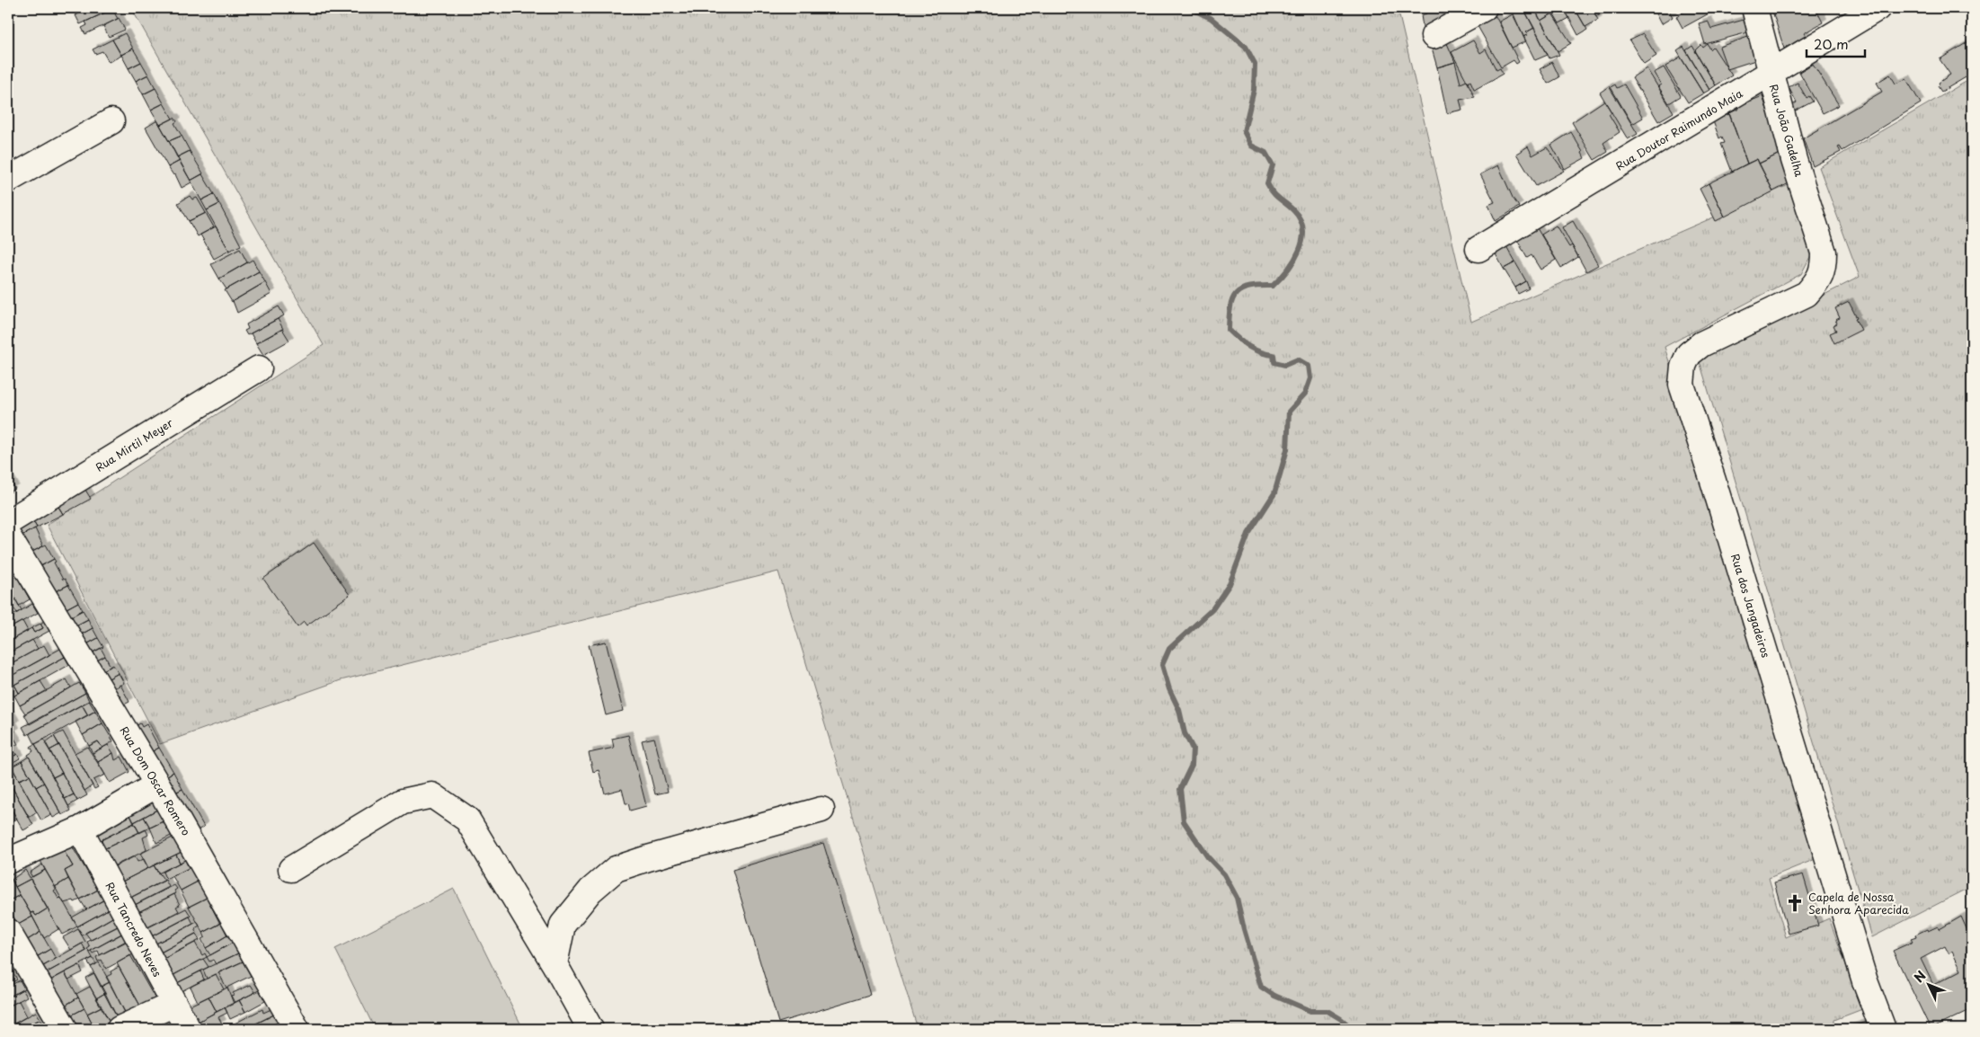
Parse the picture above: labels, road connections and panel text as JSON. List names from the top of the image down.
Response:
{
  "streets": {
    "street": [
      "Rua Doutor Raimundo Maia",
      "Rua João Gadelha",
      "Rua Mirtil Meyer",
      "Rua dos Jangadeiros",
      "Rua Dom Oscar Romero",
      "Rua Tancredo Neves"
    ]
  },
  "crossings": [
    ["Rua Doutor Raimundo Maia", "Rua João Gadelha"],
    ["Rua João Gadelha", "Rua dos Jangadeiros"]
  ],
  "places": {
    "church": ["Capela de Nossa Senhora Aparecida"]
  },
  "scale_bar": "20 m",
  "north": "top left"
}
